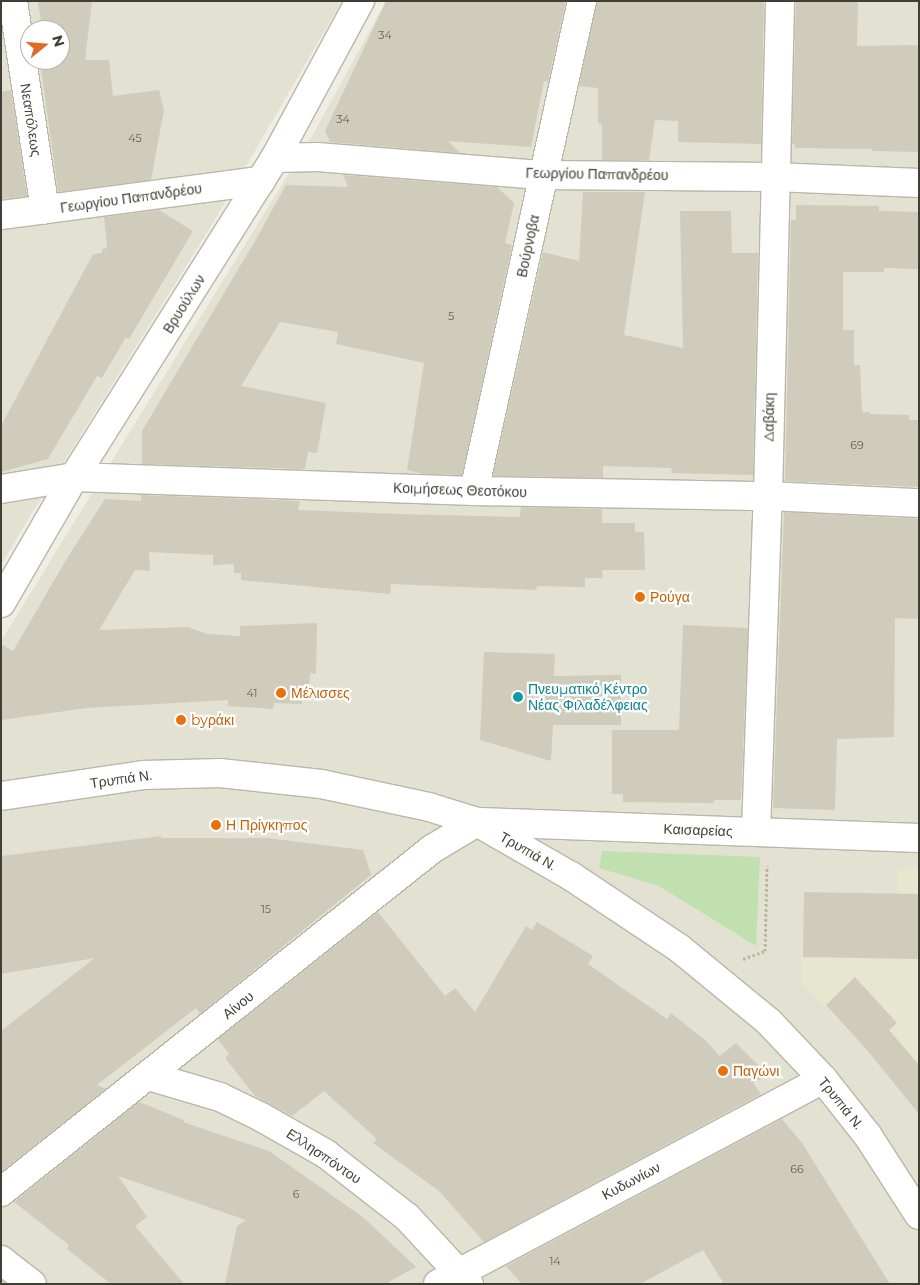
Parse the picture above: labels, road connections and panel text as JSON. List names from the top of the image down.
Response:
{
  "streets": {
    "street": [
      "Νεαπόλεως",
      "Γεωργίου Παπανδρέου",
      "Βούρνοβα",
      "Βρυούλων",
      "Δαβάκη",
      "Κοιμήσεως Θεοτόκου",
      "Τρυπιά Ν.",
      "Καισαρείας",
      "Αίνου",
      "Ελλησπόντου",
      "Κυδωνίων"
    ]
  },
  "crossings": [
    ["Νεαπόλεως", "Γεωργίου Παπανδρέου"],
    ["Γεωργίου Παπανδρέου", "Βούρνοβα"],
    ["Γεωργίου Παπανδρέου", "Βρυούλων"],
    ["Γεωργίου Παπανδρέου", "Δαβάκη"],
    ["Βούρνοβα", "Κοιμήσεως Θεοτόκου"],
    ["Βρυούλων", "Κοιμήσεως Θεοτόκου"],
    ["Δαβάκη", "Κοιμήσεως Θεοτόκου"],
    ["Δαβάκη", "Καισαρείας"],
    ["Τρυπιά Ν.", "Καισαρείας"],
    ["Τρυπιά Ν.", "Αίνου"],
    ["Τρυπιά Ν.", "Κυδωνίων"],
    ["Καισαρείας", "Αίνου"],
    ["Αίνου", "Ελλησπόντου"],
    ["Ελλησπόντου", "Κυδωνίων"]
  ],
  "places": [
    "Ρούγα",
    "Μέλισσες",
    "Πνευματικό Κέντρο Νέας Φιλαδέλφειας",
    "byράκι",
    "Η Πρίγκηπος",
    "Παγώνι"
  ],
  "house_numbers": [
    "34",
    "34",
    "45",
    "5",
    "69",
    "41",
    "15",
    "66",
    "6",
    "14"
  ],
  "north": "right"
}
